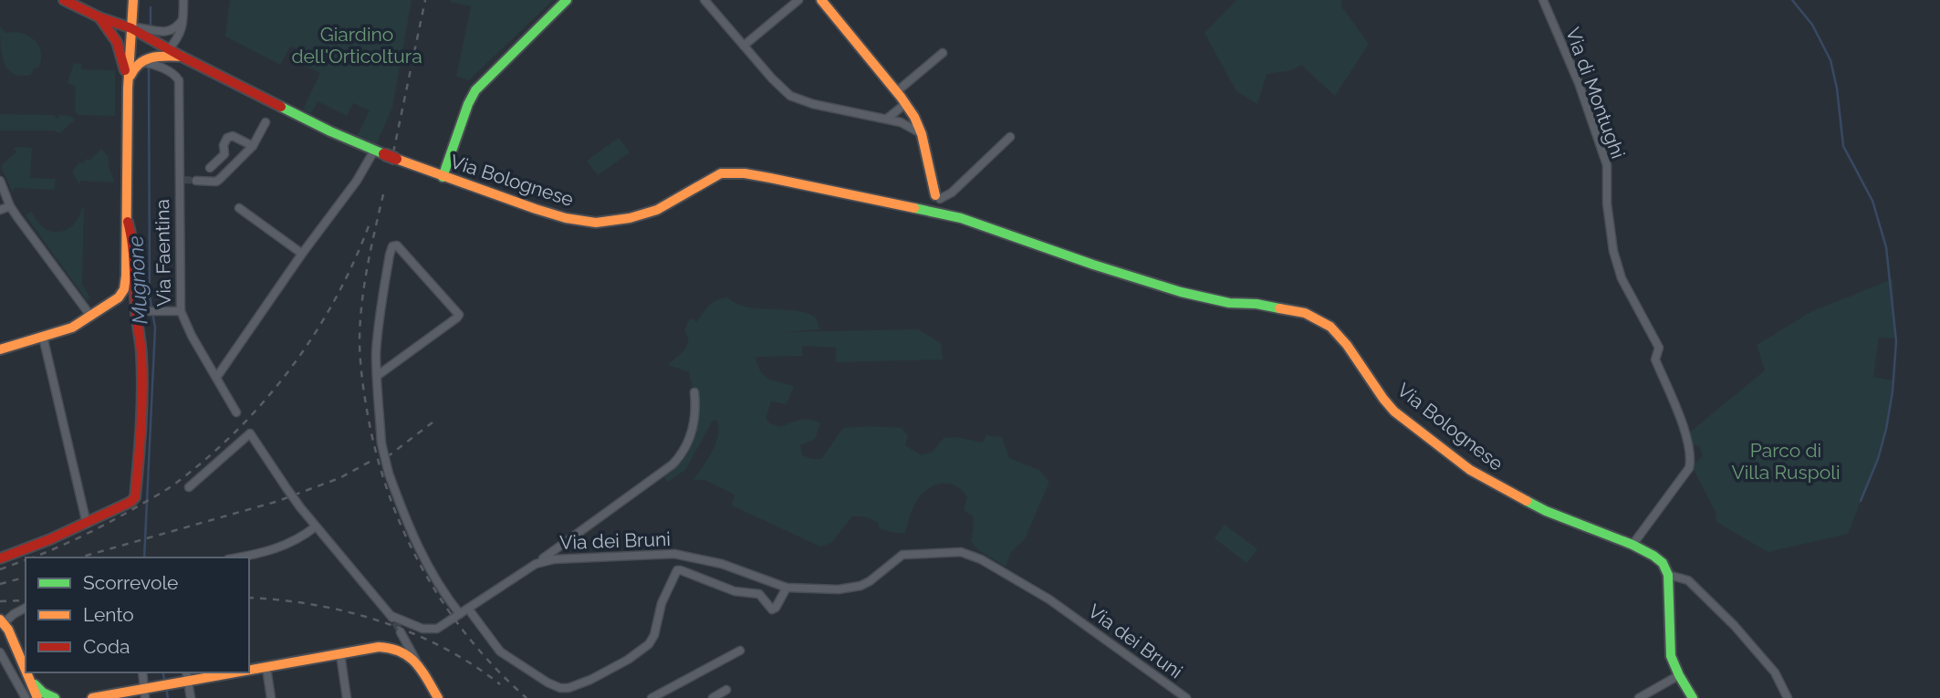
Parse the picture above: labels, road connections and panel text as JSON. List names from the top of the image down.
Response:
{
  "streets": {
    "main road": ["Via Bolognese"],
    "street": ["Via di Montughi", "Via Faentina", "Via dei Bruni"]
  },
  "crossings": [
    ["Via di Montughi", "Via Bolognese"]
  ],
  "water": ["Mugnone"],
  "parks": ["Giardino dell'Orticoltura", "Parco di Villa Ruspoli"],
  "legend": ["Scorrevole", "Lento", "Coda"]
}
